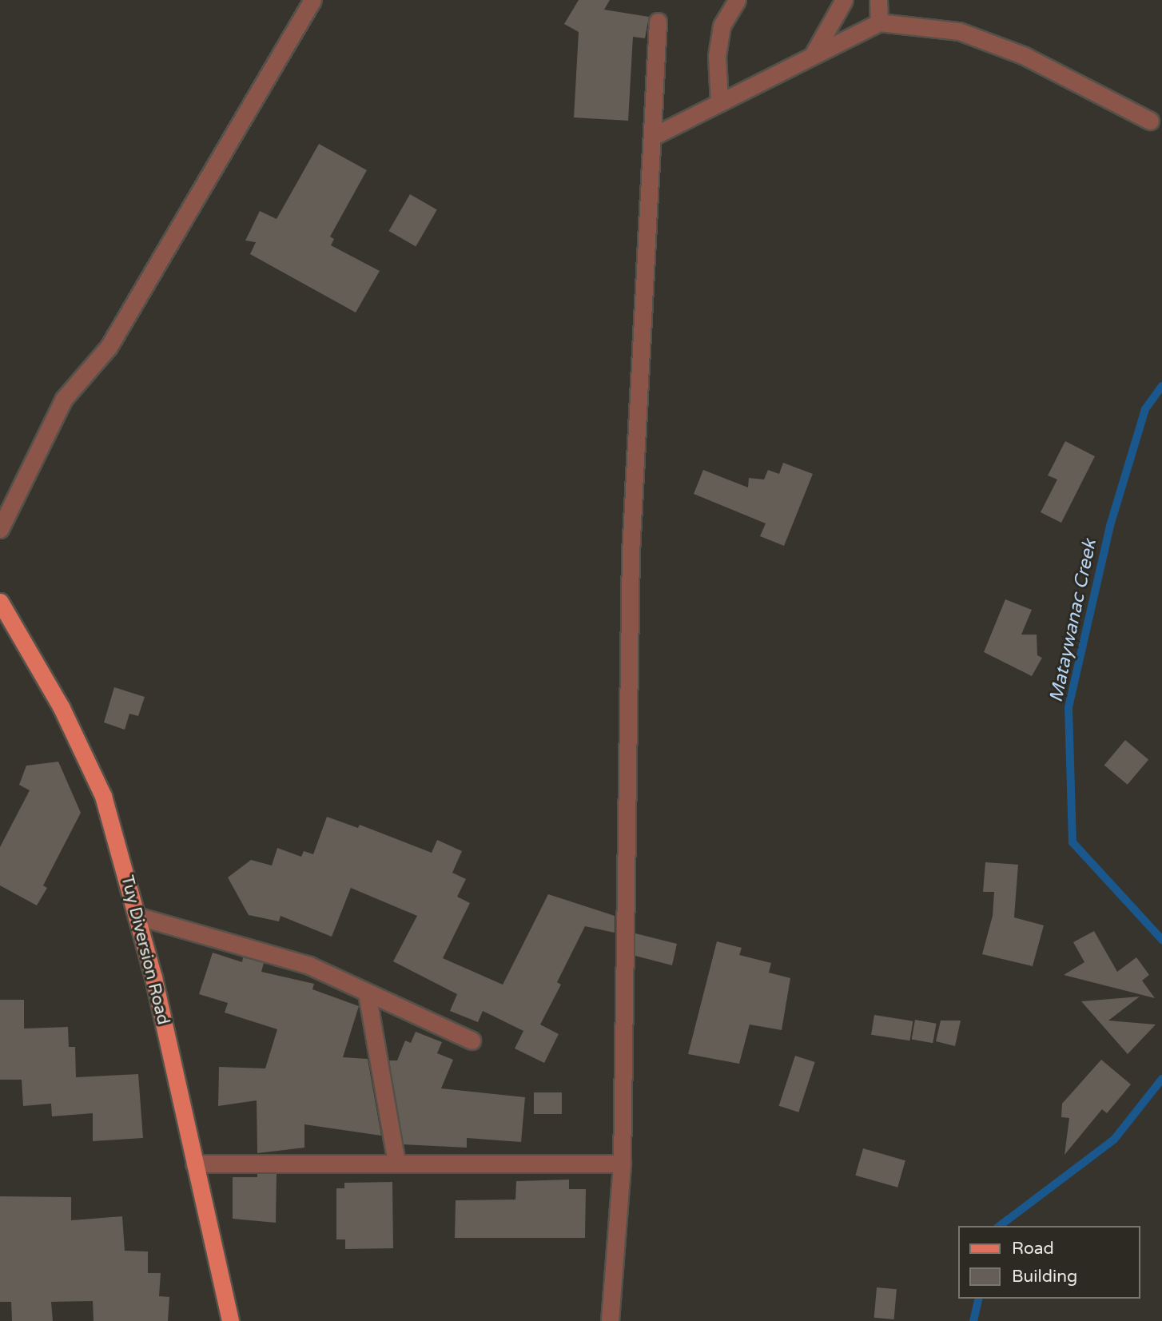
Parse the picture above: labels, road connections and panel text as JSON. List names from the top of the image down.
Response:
{
  "streets": {
    "main road": ["Tuy Diversion Road"]
  },
  "water": ["Mataywanac Creek"],
  "legend": ["Road", "Building"]
}
